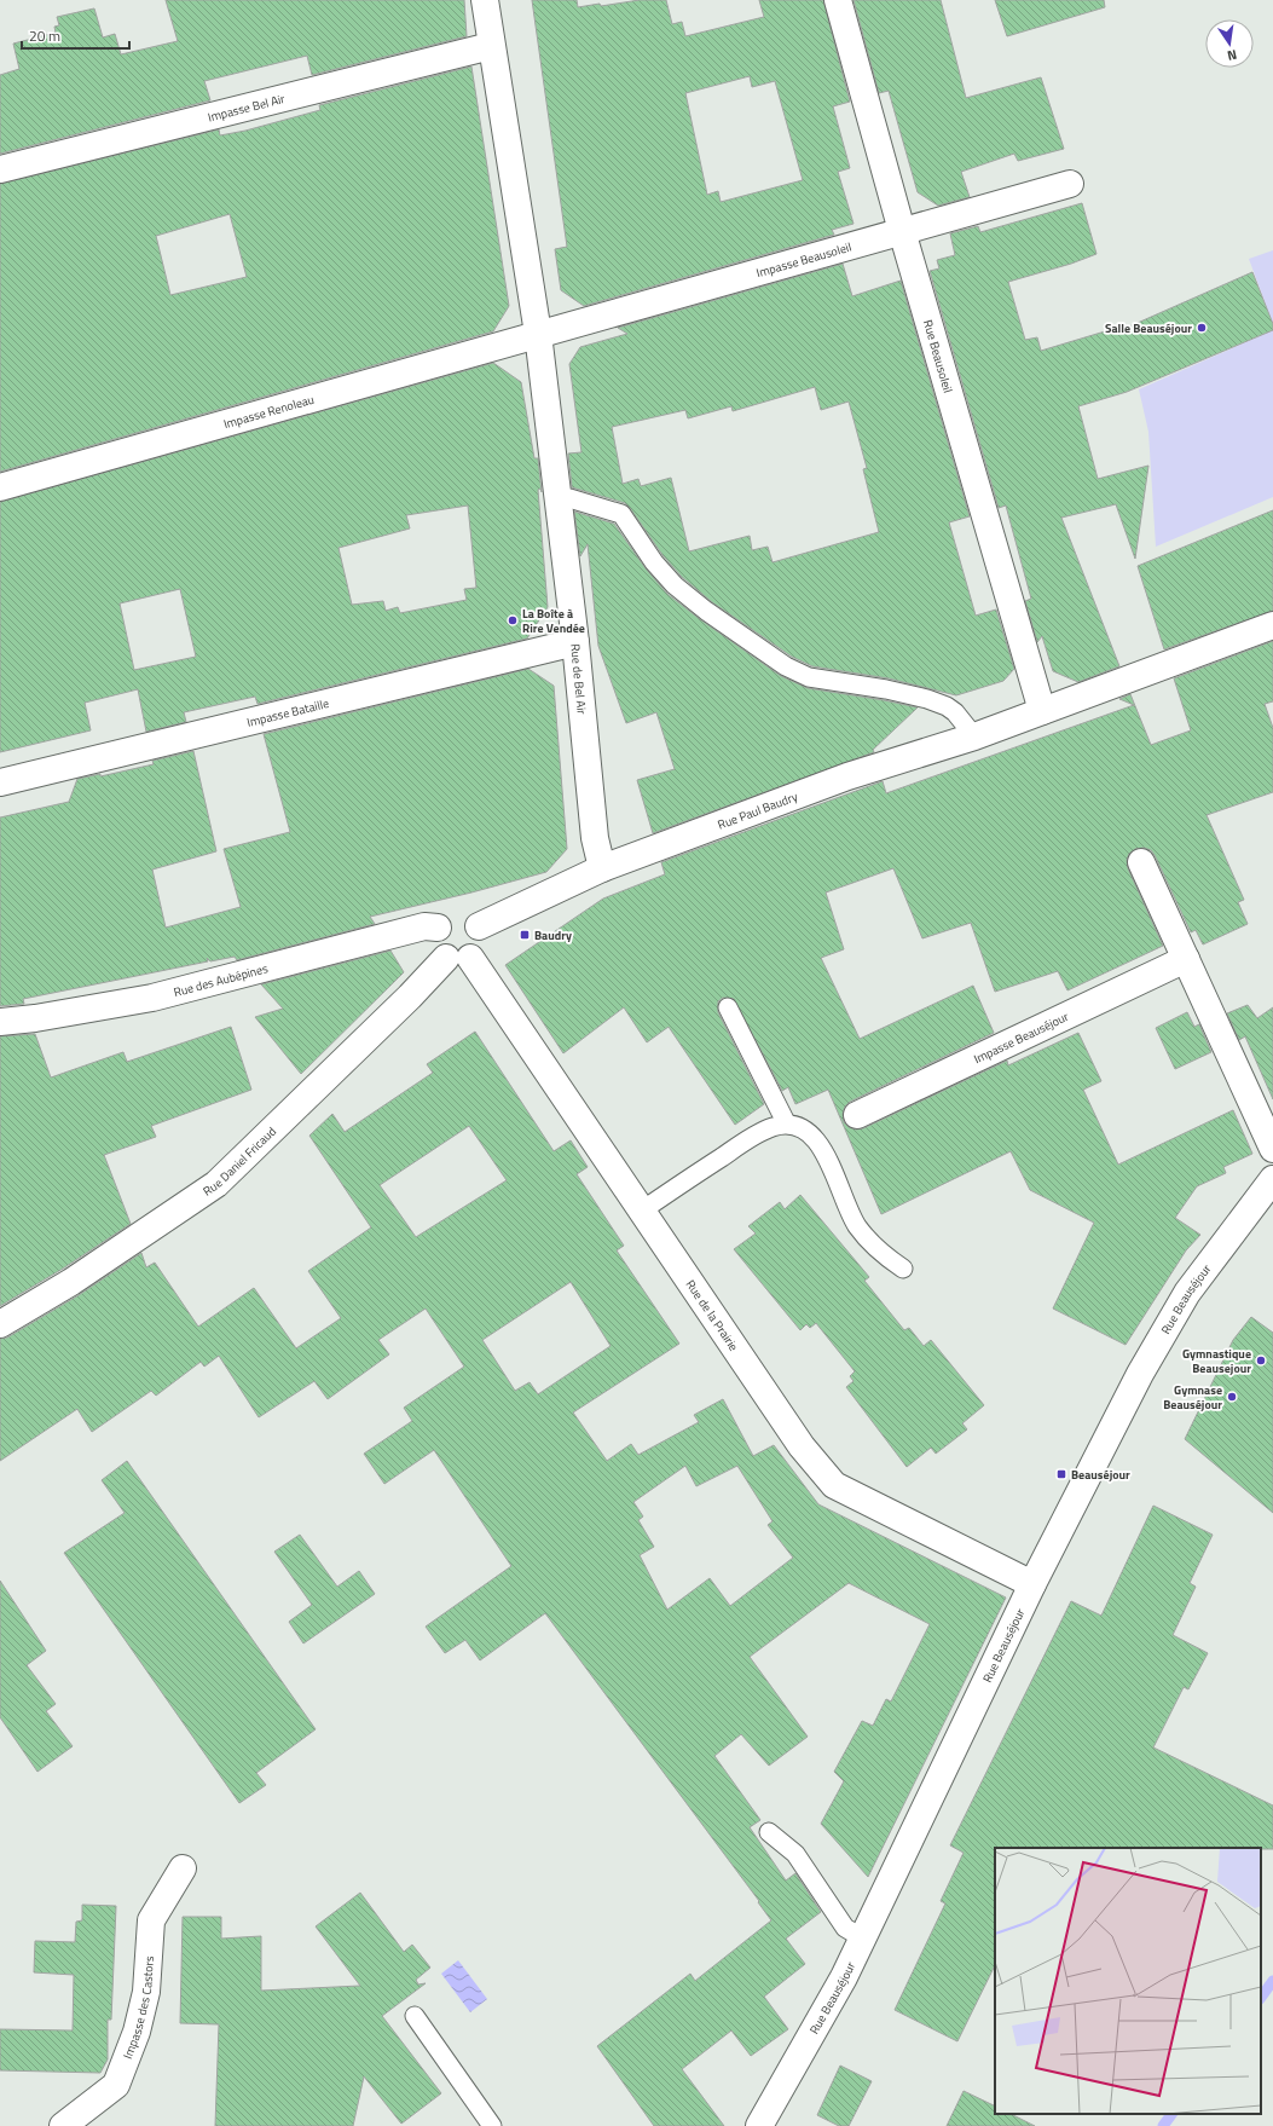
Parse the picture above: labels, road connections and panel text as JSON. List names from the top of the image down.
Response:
{
  "streets": {
    "street": [
      "Impasse Bel Air",
      "Impasse Beausoleil",
      "Rue Beausoleil",
      "Impasse Renoleau",
      "Rue de Bel Air",
      "Impasse Bataille",
      "Rue Paul Baudry",
      "Rue des Aubépines",
      "Impasse Beauséjour",
      "Rue Daniel Fricaud",
      "Rue Beauséjour",
      "Rue de la Prairie",
      "Impasse des Castors"
    ]
  },
  "crossings": [
    ["Impasse Bel Air", "Rue de Bel Air"],
    ["Impasse Beausoleil", "Rue Beausoleil"],
    ["Impasse Beausoleil", "Impasse Renoleau"],
    ["Impasse Beausoleil", "Rue de Bel Air"],
    ["Rue Beausoleil", "Rue Paul Baudry"],
    ["Impasse Renoleau", "Rue de Bel Air"],
    ["Rue de Bel Air", "Impasse Bataille"],
    ["Rue de Bel Air", "Rue Paul Baudry"],
    ["Rue Paul Baudry", "Rue des Aubépines"],
    ["Rue Paul Baudry", "Rue Daniel Fricaud"],
    ["Rue Paul Baudry", "Rue de la Prairie"],
    ["Rue des Aubépines", "Rue Daniel Fricaud"],
    ["Rue des Aubépines", "Rue de la Prairie"],
    ["Rue Daniel Fricaud", "Rue de la Prairie"],
    ["Rue Beauséjour", "Rue de la Prairie"]
  ],
  "places": {
    "other": [
      "Salle Beauséjour",
      "La Boîte à Rire Vendée",
      "Gymnastique Beausejour",
      "Gymnase Beauséjour"
    ],
    "transit": ["Baudry", "Beauséjour"]
  },
  "scale_bar": "20 m",
  "north": "bottom"
}
